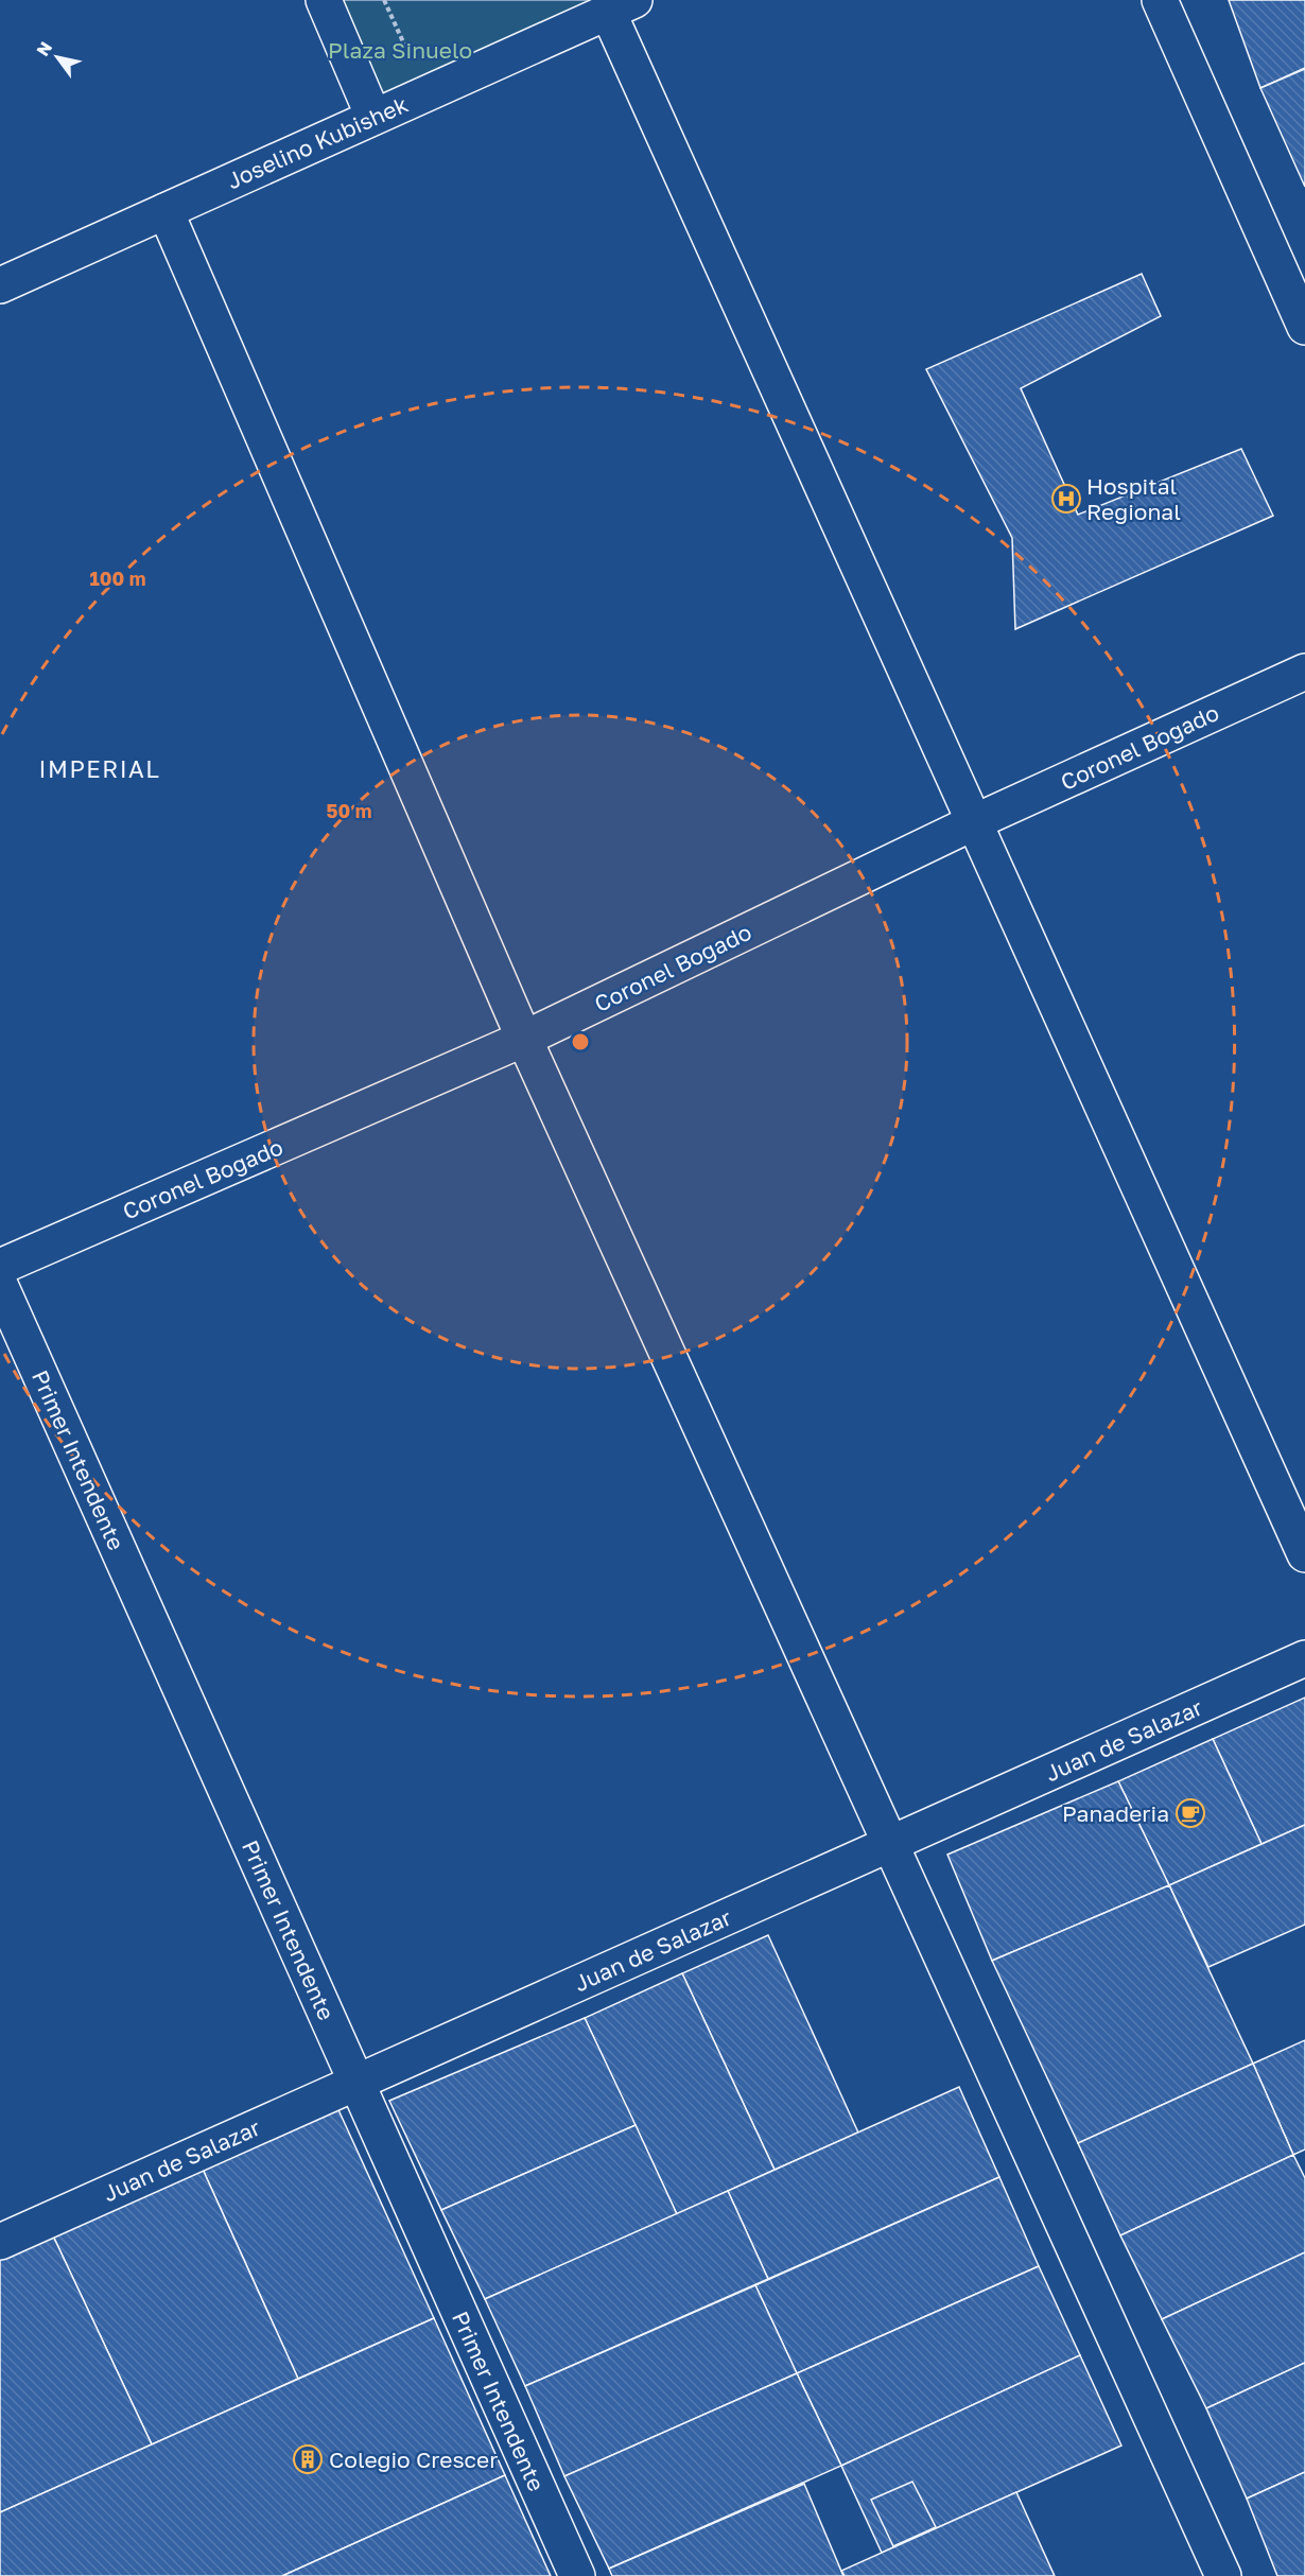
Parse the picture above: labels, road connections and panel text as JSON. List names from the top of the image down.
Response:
{
  "streets": {
    "street": [
      "Joselino Kubishek",
      "Coronel Bogado",
      "Primer Intendente",
      "Juan de Salazar"
    ]
  },
  "crossings": [
    ["Primer Intendente", "Juan de Salazar"]
  ],
  "districts": ["IMPERIAL"],
  "parks": ["Plaza Sinuelo"],
  "places": {
    "hospital": ["Hospital Regional"],
    "cafe": ["Panaderia"],
    "building": ["Colegio Crescer"]
  },
  "north": "top left",
  "rings": ["100 m", "50 m"]
}
